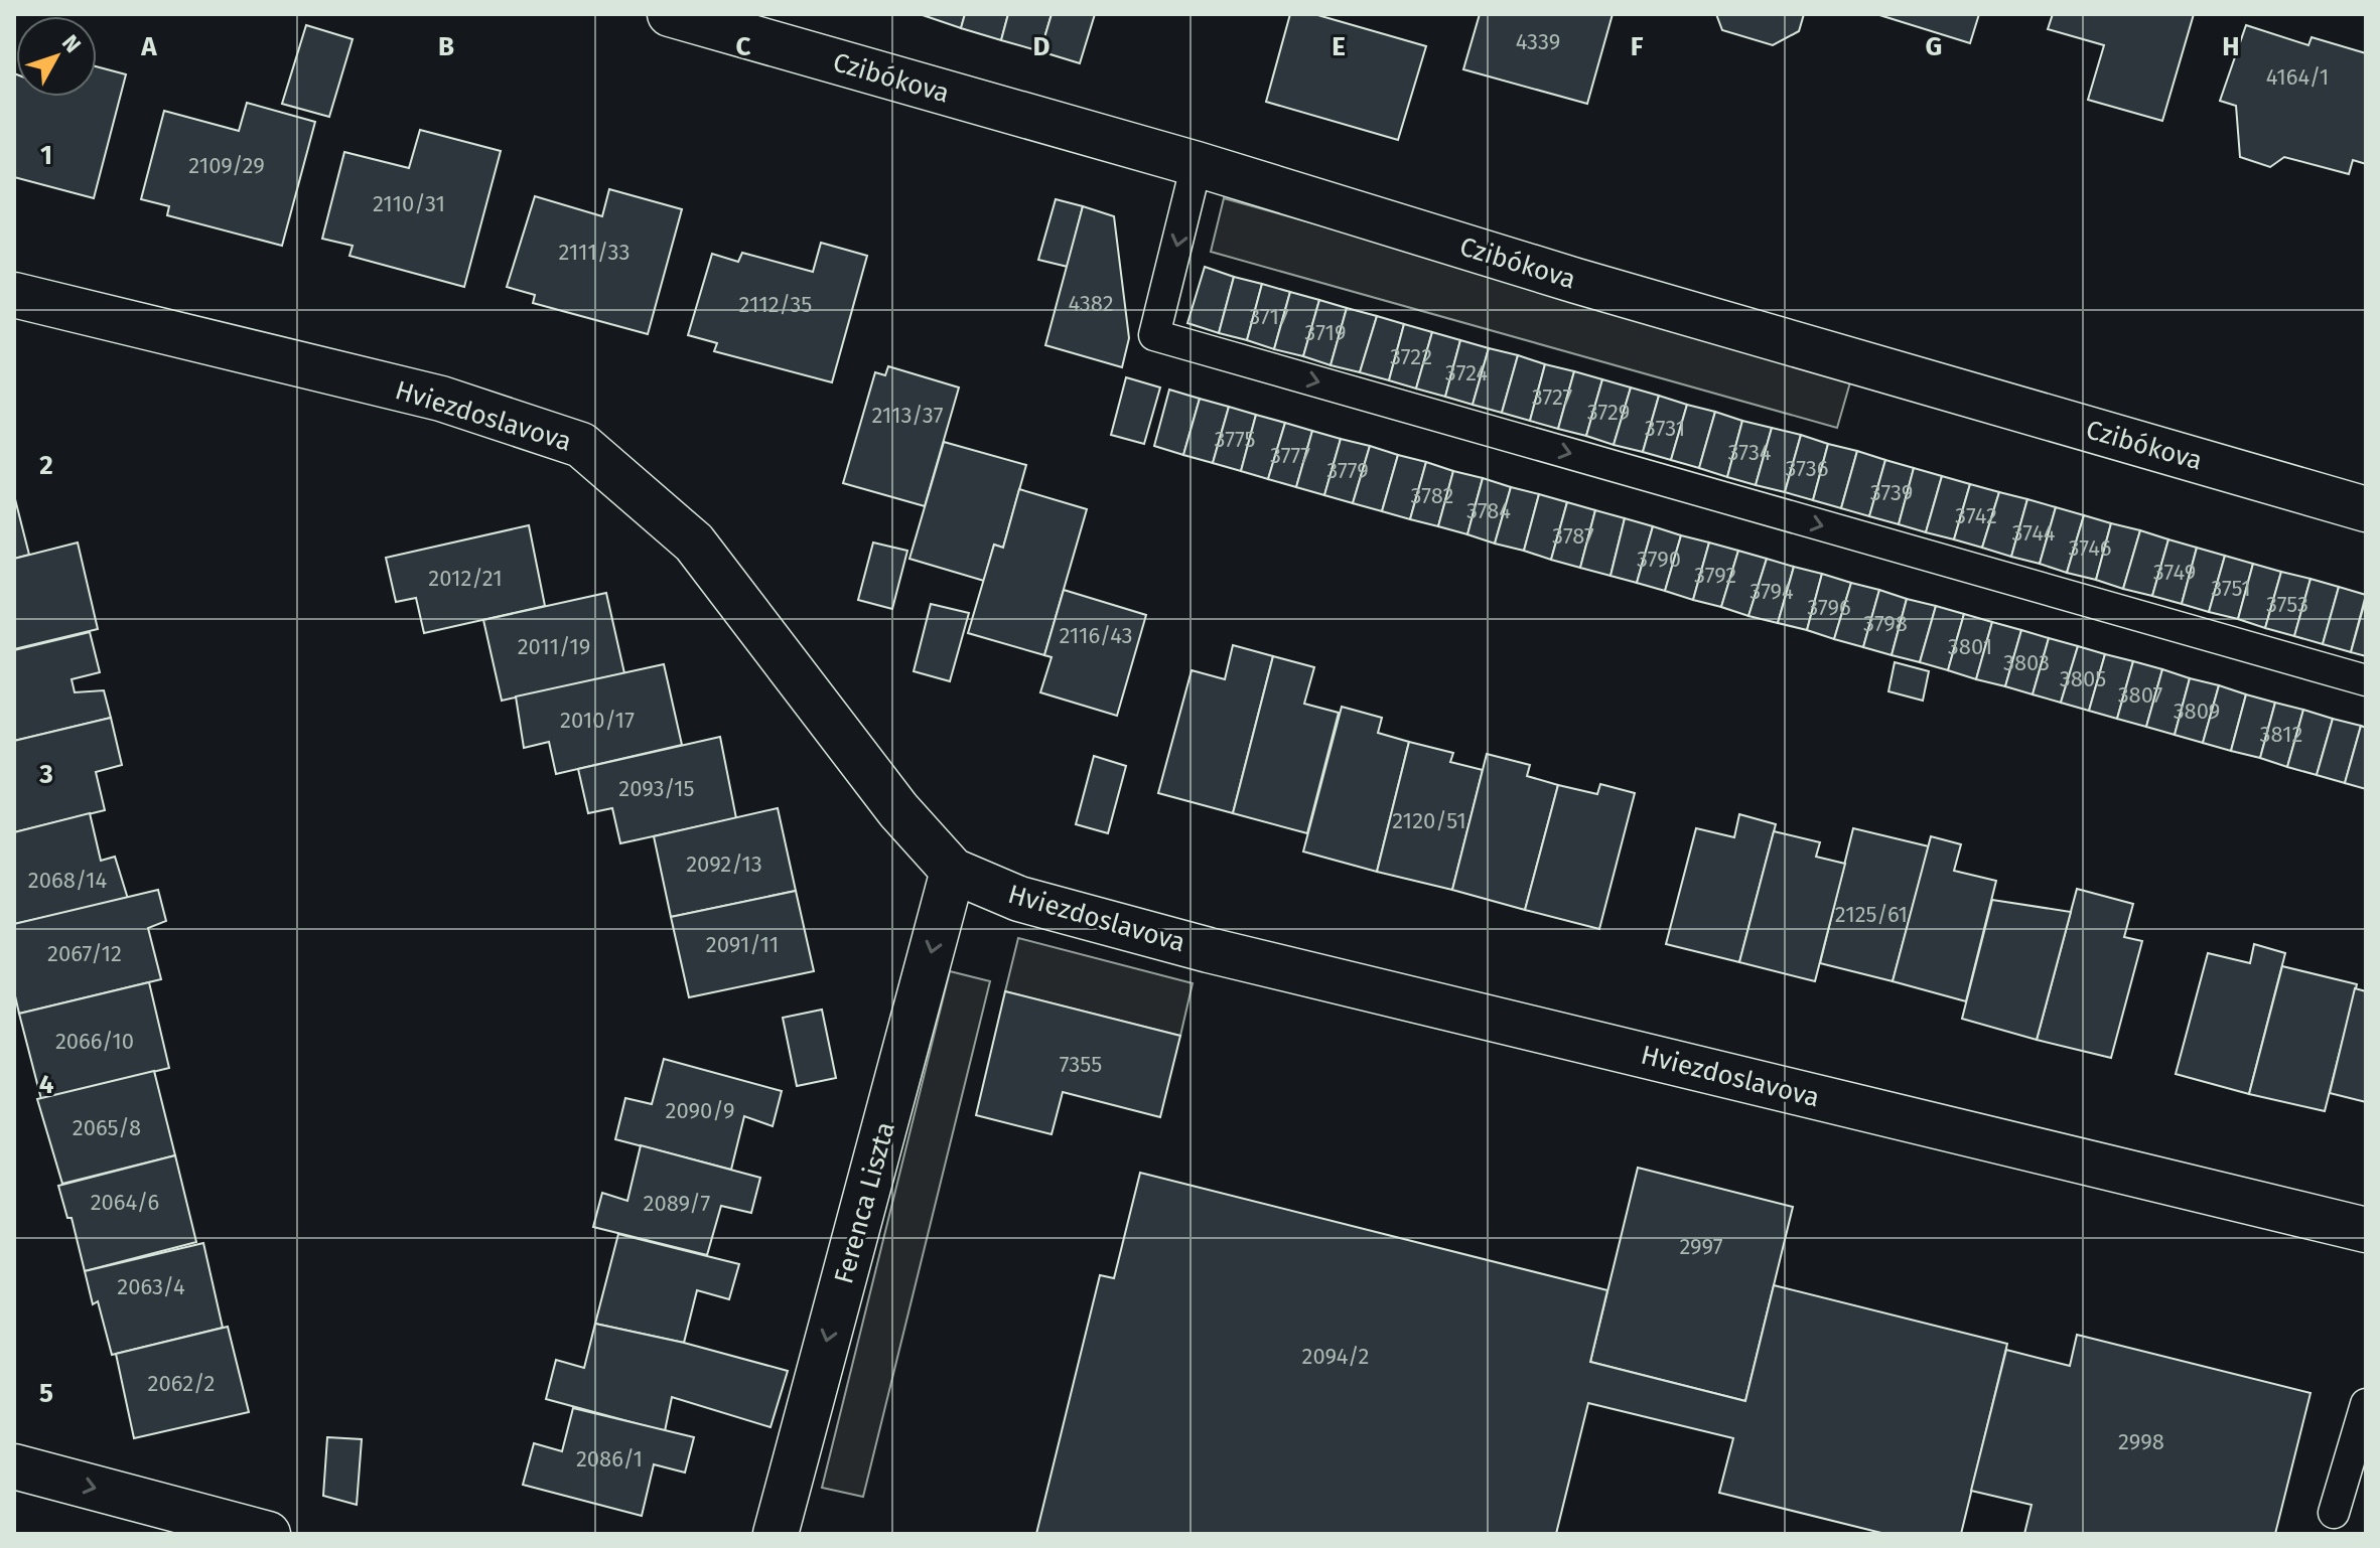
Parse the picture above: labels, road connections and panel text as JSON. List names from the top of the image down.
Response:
{
  "streets": {
    "street": ["Czibókova", "Hviezdoslavova", "Ferenca Liszta"]
  },
  "crossings": [
    ["Hviezdoslavova", "Ferenca Liszta"]
  ],
  "one_way": ["Ferenca Liszta"],
  "house_numbers": [
    "4339",
    "4164/1",
    "2109/29",
    "2110/31",
    "2111/33",
    "4382",
    "2112/35",
    "3717",
    "3719",
    "3722",
    "3724",
    "3727",
    "3729",
    "2113/37",
    "3731",
    "3775",
    "3734",
    "3777",
    "3736",
    "3779",
    "3739",
    "3782",
    "3784",
    "3742",
    "3744",
    "3787",
    "3746",
    "3790",
    "3749",
    "3792",
    "2012/21",
    "3751",
    "3794",
    "3753",
    "3796",
    "3798",
    "2116/43",
    "2011/19",
    "3801",
    "3803",
    "3805",
    "3807",
    "3809",
    "2010/17",
    "3812",
    "2093/15",
    "2120/51",
    "2092/13",
    "2068/14",
    "2125/61",
    "2091/11",
    "2067/12",
    "2066/10",
    "7355",
    "2090/9",
    "2065/8",
    "2064/6",
    "2089/7",
    "2997",
    "2063/4",
    "2094/2",
    "2062/2",
    "2998",
    "2086/1"
  ],
  "north": "top right",
  "grid": {
    "columns": [
      "A",
      "B",
      "C",
      "D",
      "E",
      "F",
      "G",
      "H"
    ],
    "rows": [
      "1",
      "2",
      "3",
      "4",
      "5"
    ]
  }
}
